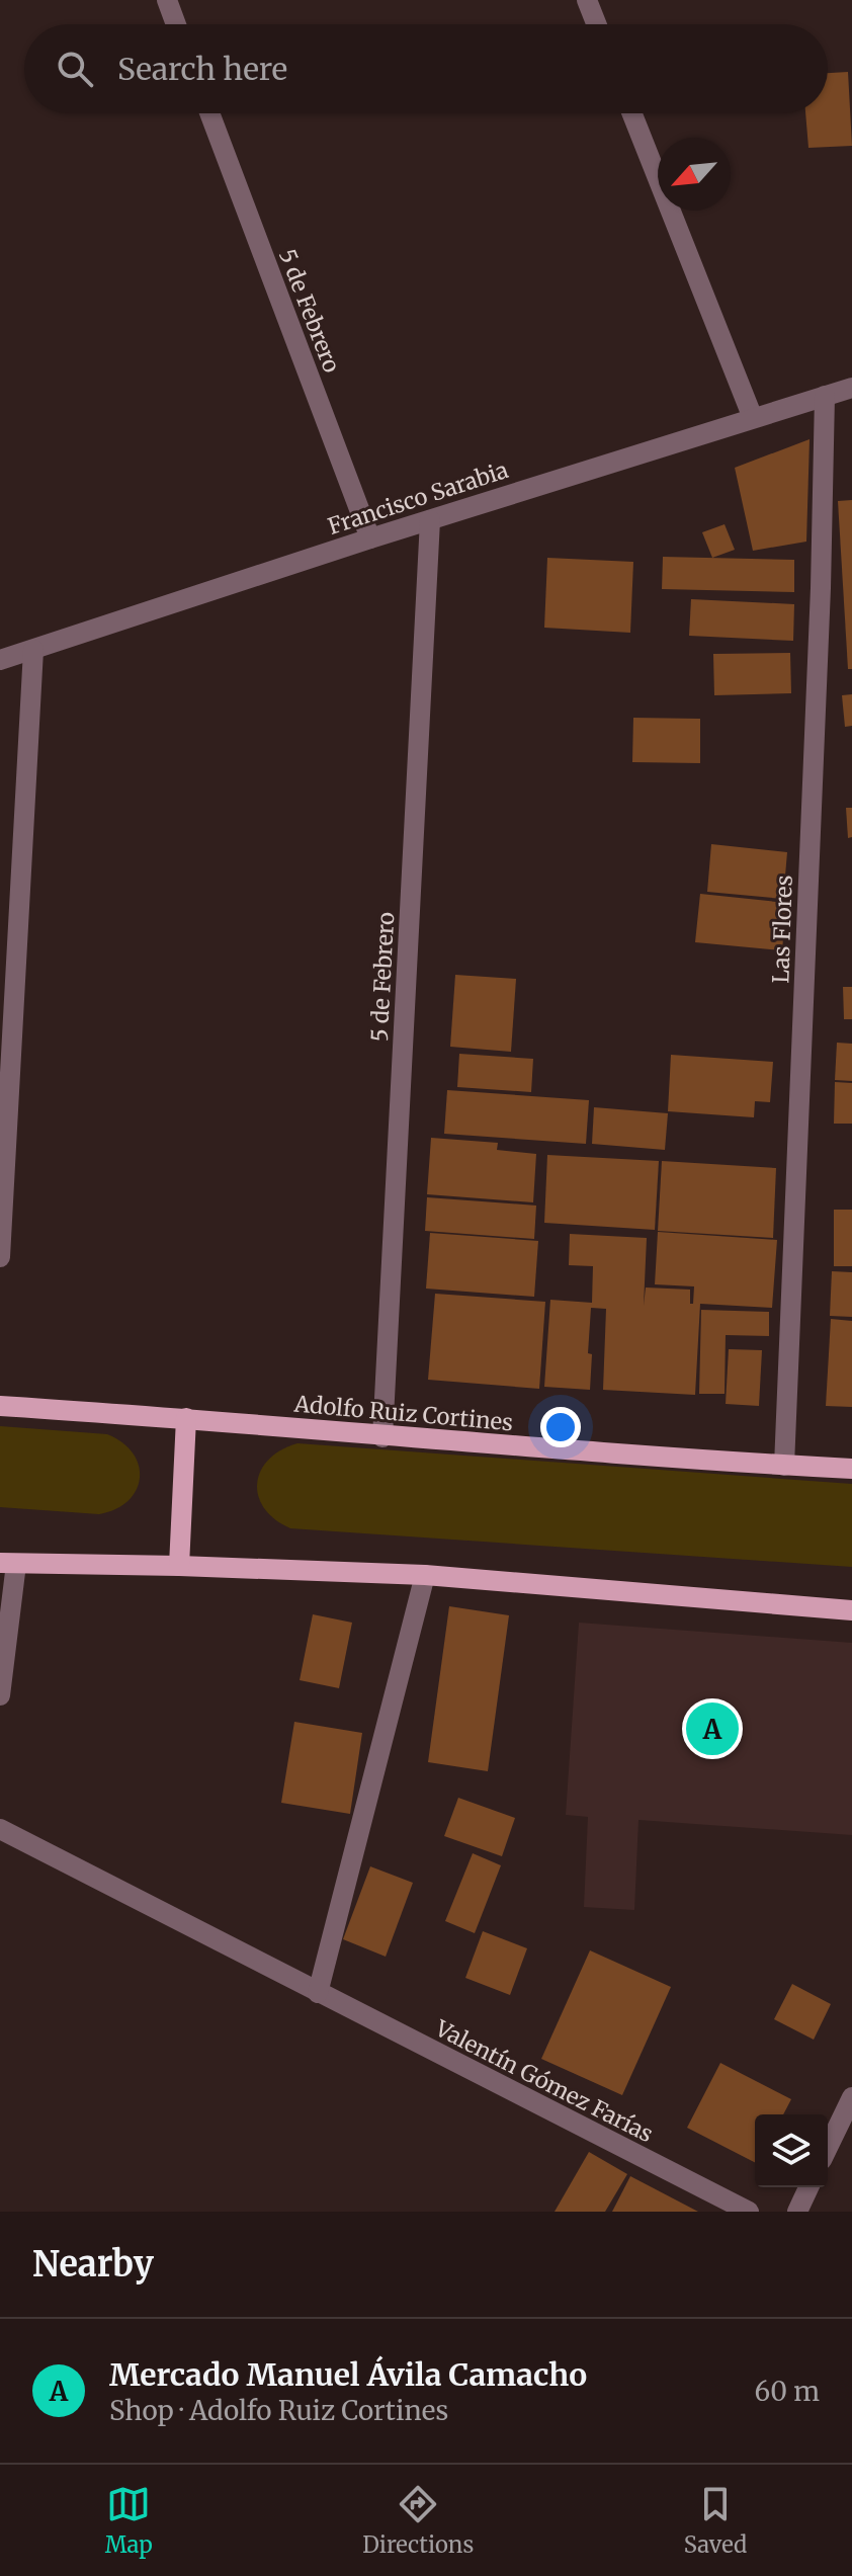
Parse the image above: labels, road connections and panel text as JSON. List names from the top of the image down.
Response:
{
  "streets": {
    "main road": ["Adolfo Ruiz Cortines"],
    "street": [
      "5 de Febrero",
      "Francisco Sarabia",
      "Las Flores",
      "Valentín Gómez Farías"
    ]
  },
  "crossings": [
    ["5 de Febrero", "Francisco Sarabia"],
    ["5 de Febrero", "Adolfo Ruiz Cortines"],
    ["Francisco Sarabia", "Las Flores"],
    ["Las Flores", "Adolfo Ruiz Cortines"]
  ],
  "north": "bottom left",
  "page": {
    "search": "Search here",
    "pins": "A",
    "heading": "Nearby",
    "list": [
      {
        "mark": "A",
        "name": "Mercado Manuel Ávila Camacho",
        "note": "Shop · Adolfo Ruiz Cortines",
        "value": "60 m"
      }
    ],
    "nav": ["Map", "Directions", "Saved"]
  }
}
